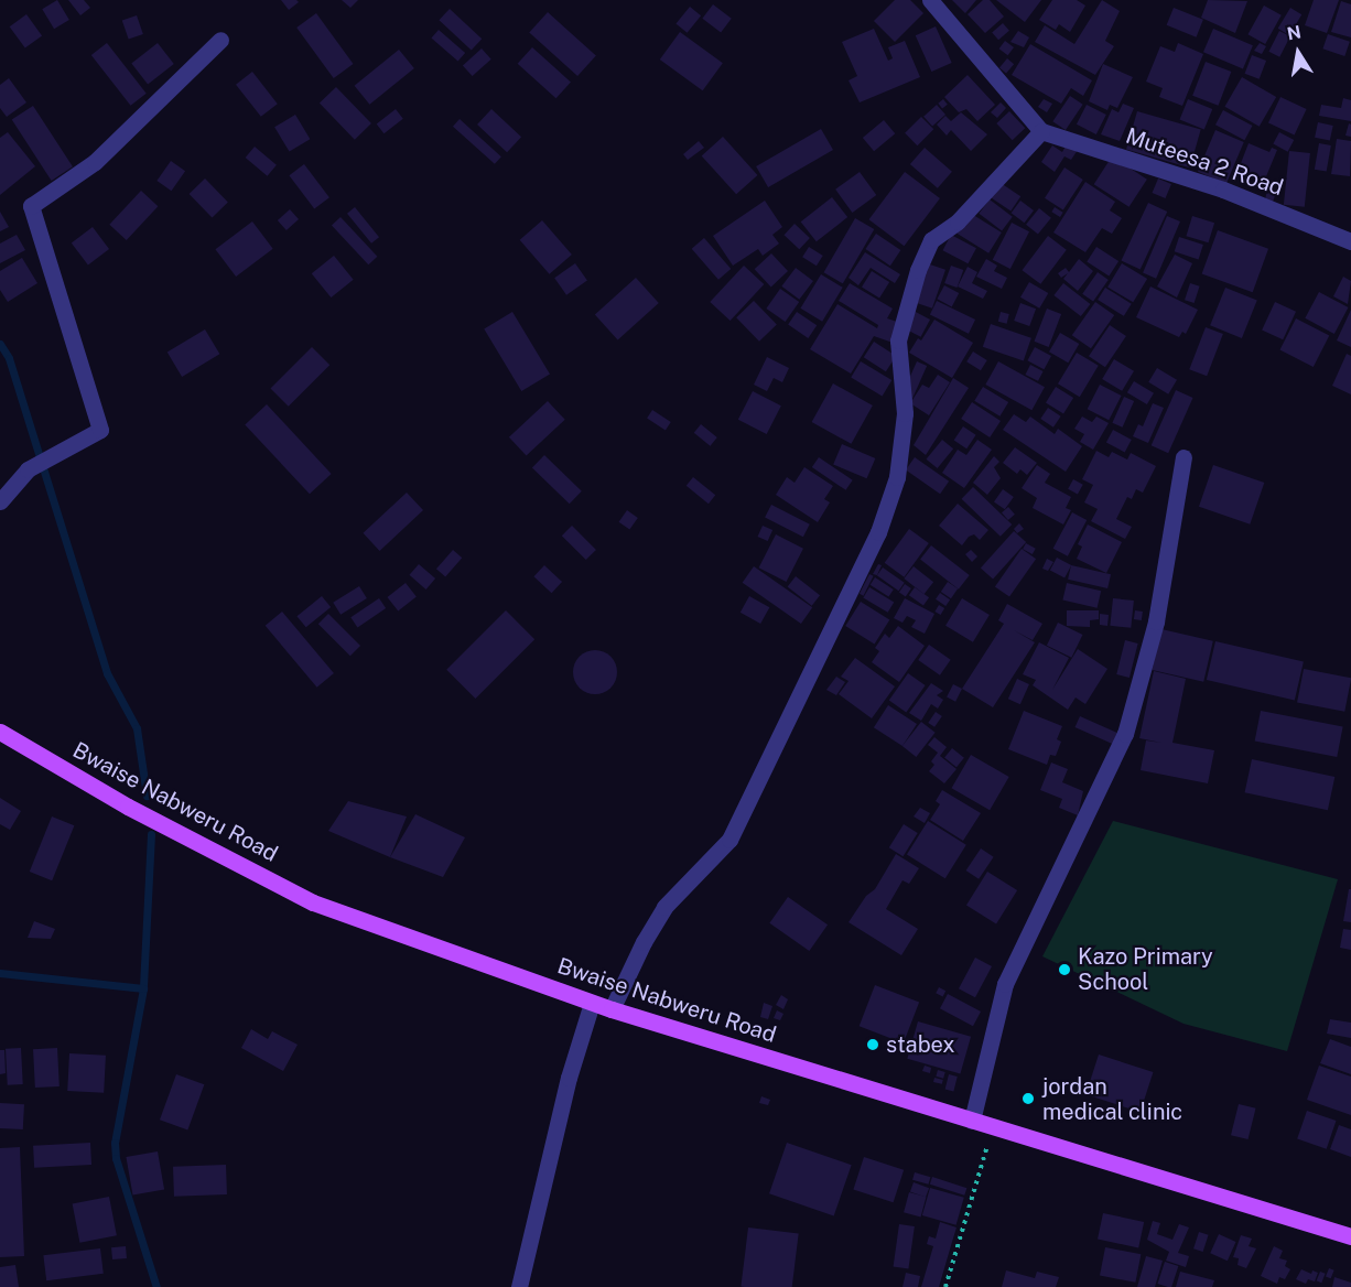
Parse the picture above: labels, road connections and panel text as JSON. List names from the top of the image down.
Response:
{
  "streets": {
    "main road": ["Bwaise Nabweru Road"],
    "street": ["Muteesa 2 Road"]
  },
  "places": ["Kazo Primary School", "stabex", "jordan medical clinic"],
  "north": "top"
}
